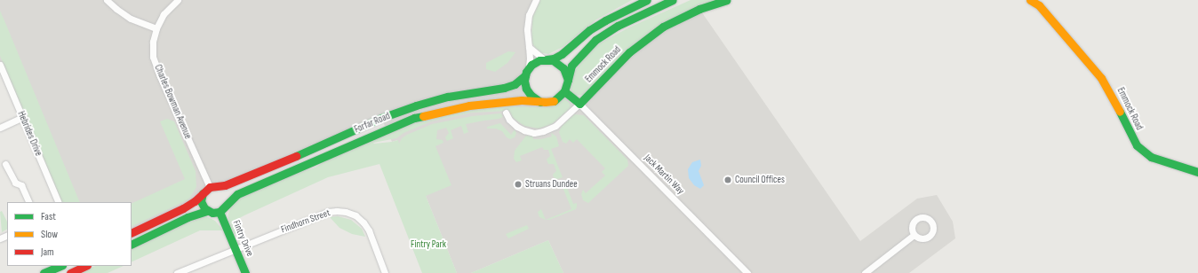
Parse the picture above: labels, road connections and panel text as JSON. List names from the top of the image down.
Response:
{
  "streets": {
    "main road": [
      "Emmock Road",
      "Forfar Road",
      "Jack Martin Way",
      "Fintry Drive"
    ],
    "street": ["Charles Bowman Avenue", "Hebrides Drive", "Findhorn Street"]
  },
  "crossings": [
    ["Emmock Road", "Jack Martin Way"],
    ["Charles Bowman Avenue", "Forfar Road"],
    ["Charles Bowman Avenue", "Fintry Drive"],
    ["Forfar Road", "Jack Martin Way"],
    ["Forfar Road", "Fintry Drive"],
    ["Findhorn Street", "Fintry Drive"]
  ],
  "parks": ["Fintry Park"],
  "places": ["Council Offices", "Struans Dundee"],
  "legend": ["Fast", "Slow", "Jam"]
}
